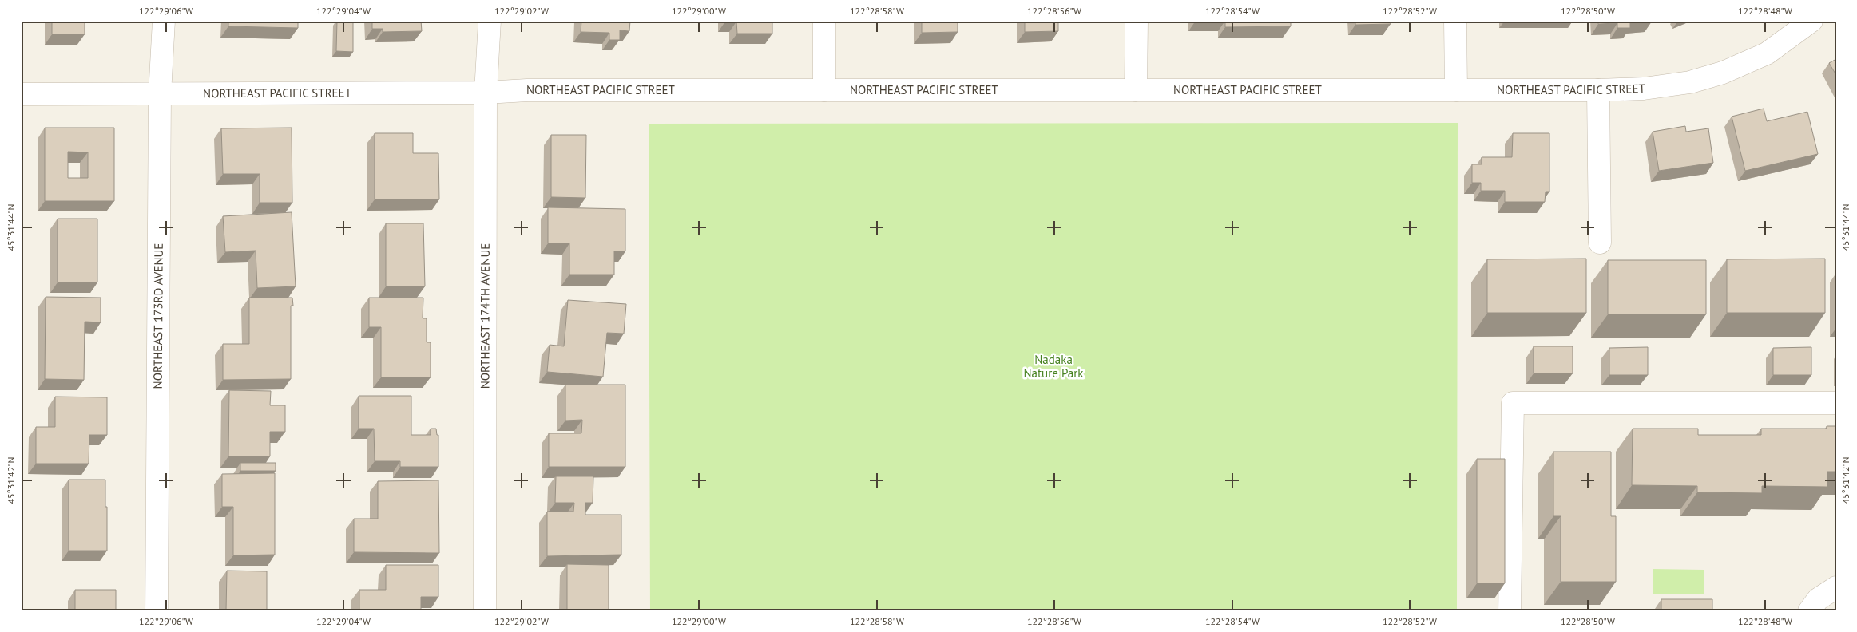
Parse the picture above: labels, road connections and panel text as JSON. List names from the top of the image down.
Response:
{
  "streets": {
    "street": ["NORTHEAST PACIFIC STREET", "NORTHEAST 173RD AVENUE", "NORTHEAST 174TH AVENUE"]
  },
  "crossings": [
    ["NORTHEAST PACIFIC STREET", "NORTHEAST 173RD AVENUE"],
    ["NORTHEAST PACIFIC STREET", "NORTHEAST 174TH AVENUE"]
  ],
  "parks": ["Nadaka Nature Park"],
  "coordinates": [
    "122°29'06\"W",
    "122°29'04\"W",
    "122°29'02\"W",
    "122°29'00\"W",
    "122°28'58\"W",
    "122°28'56\"W",
    "122°28'54\"W",
    "122°28'52\"W",
    "122°28'50\"W",
    "122°28'48\"W",
    "45°31'44\"N",
    "45°31'42\"N"
  ]
}
